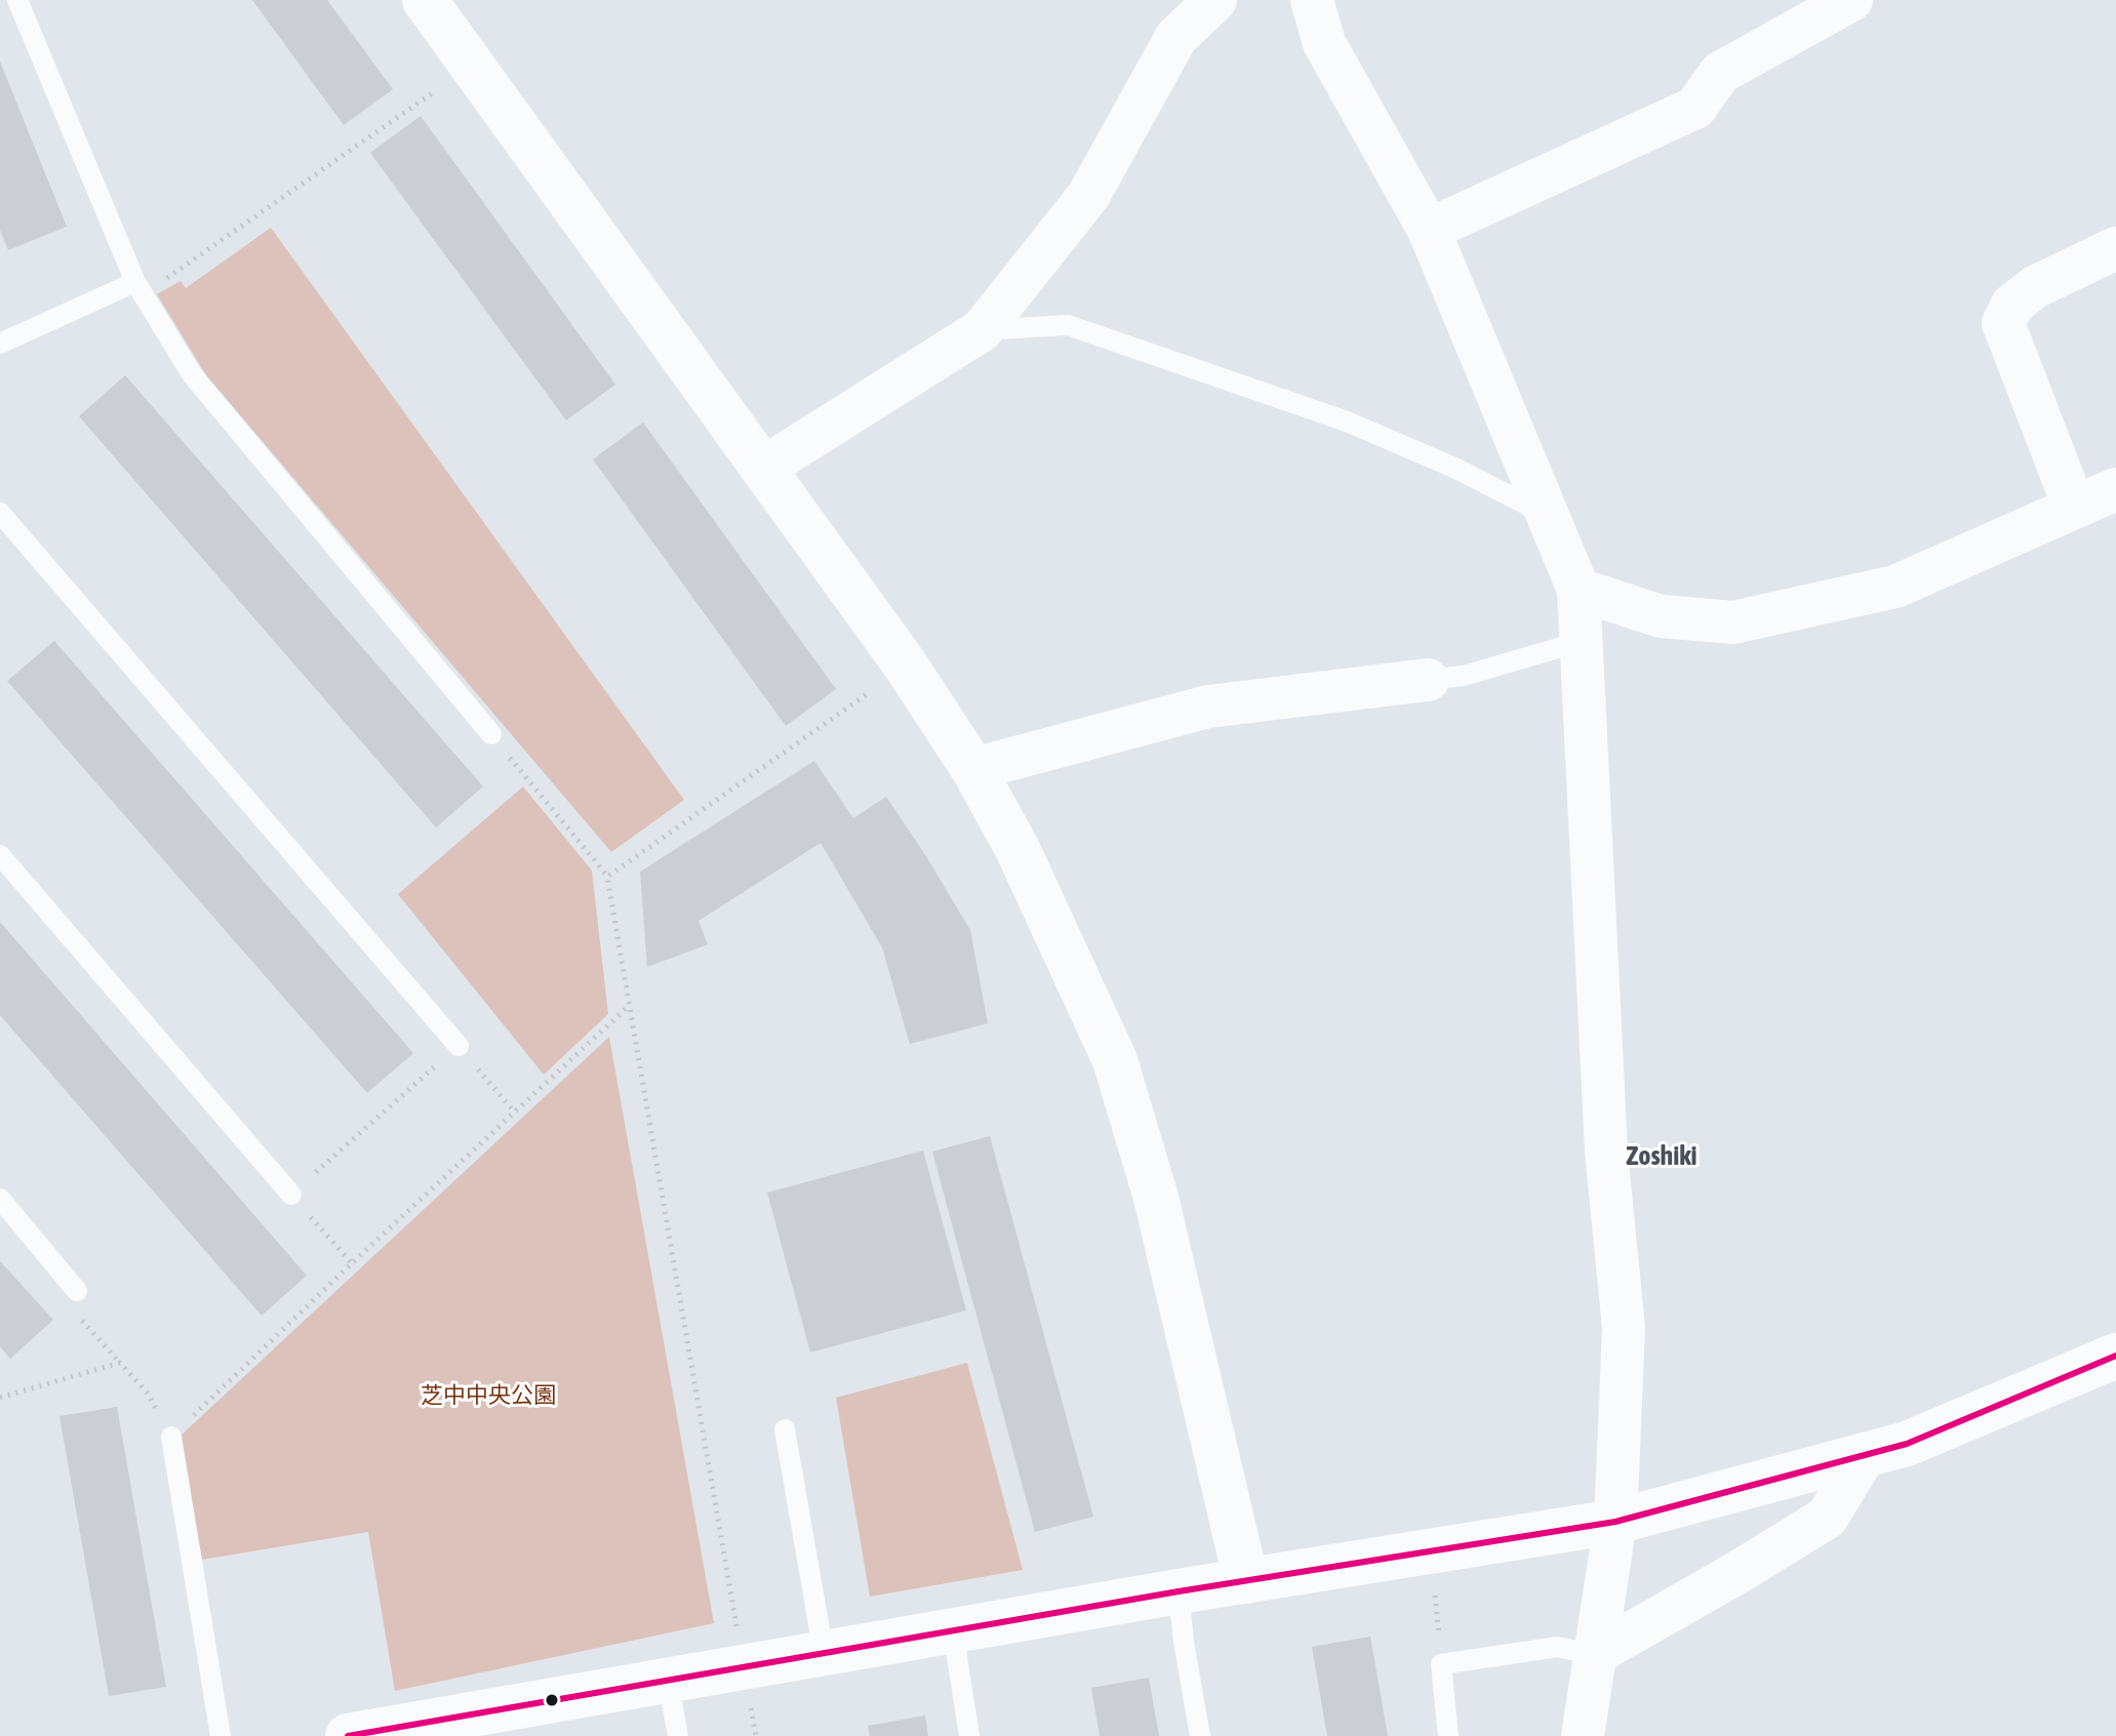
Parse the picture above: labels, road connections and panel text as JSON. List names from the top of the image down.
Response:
{
  "districts": ["Zoshiki"],
  "parks": ["芝中中央公園"]
}
